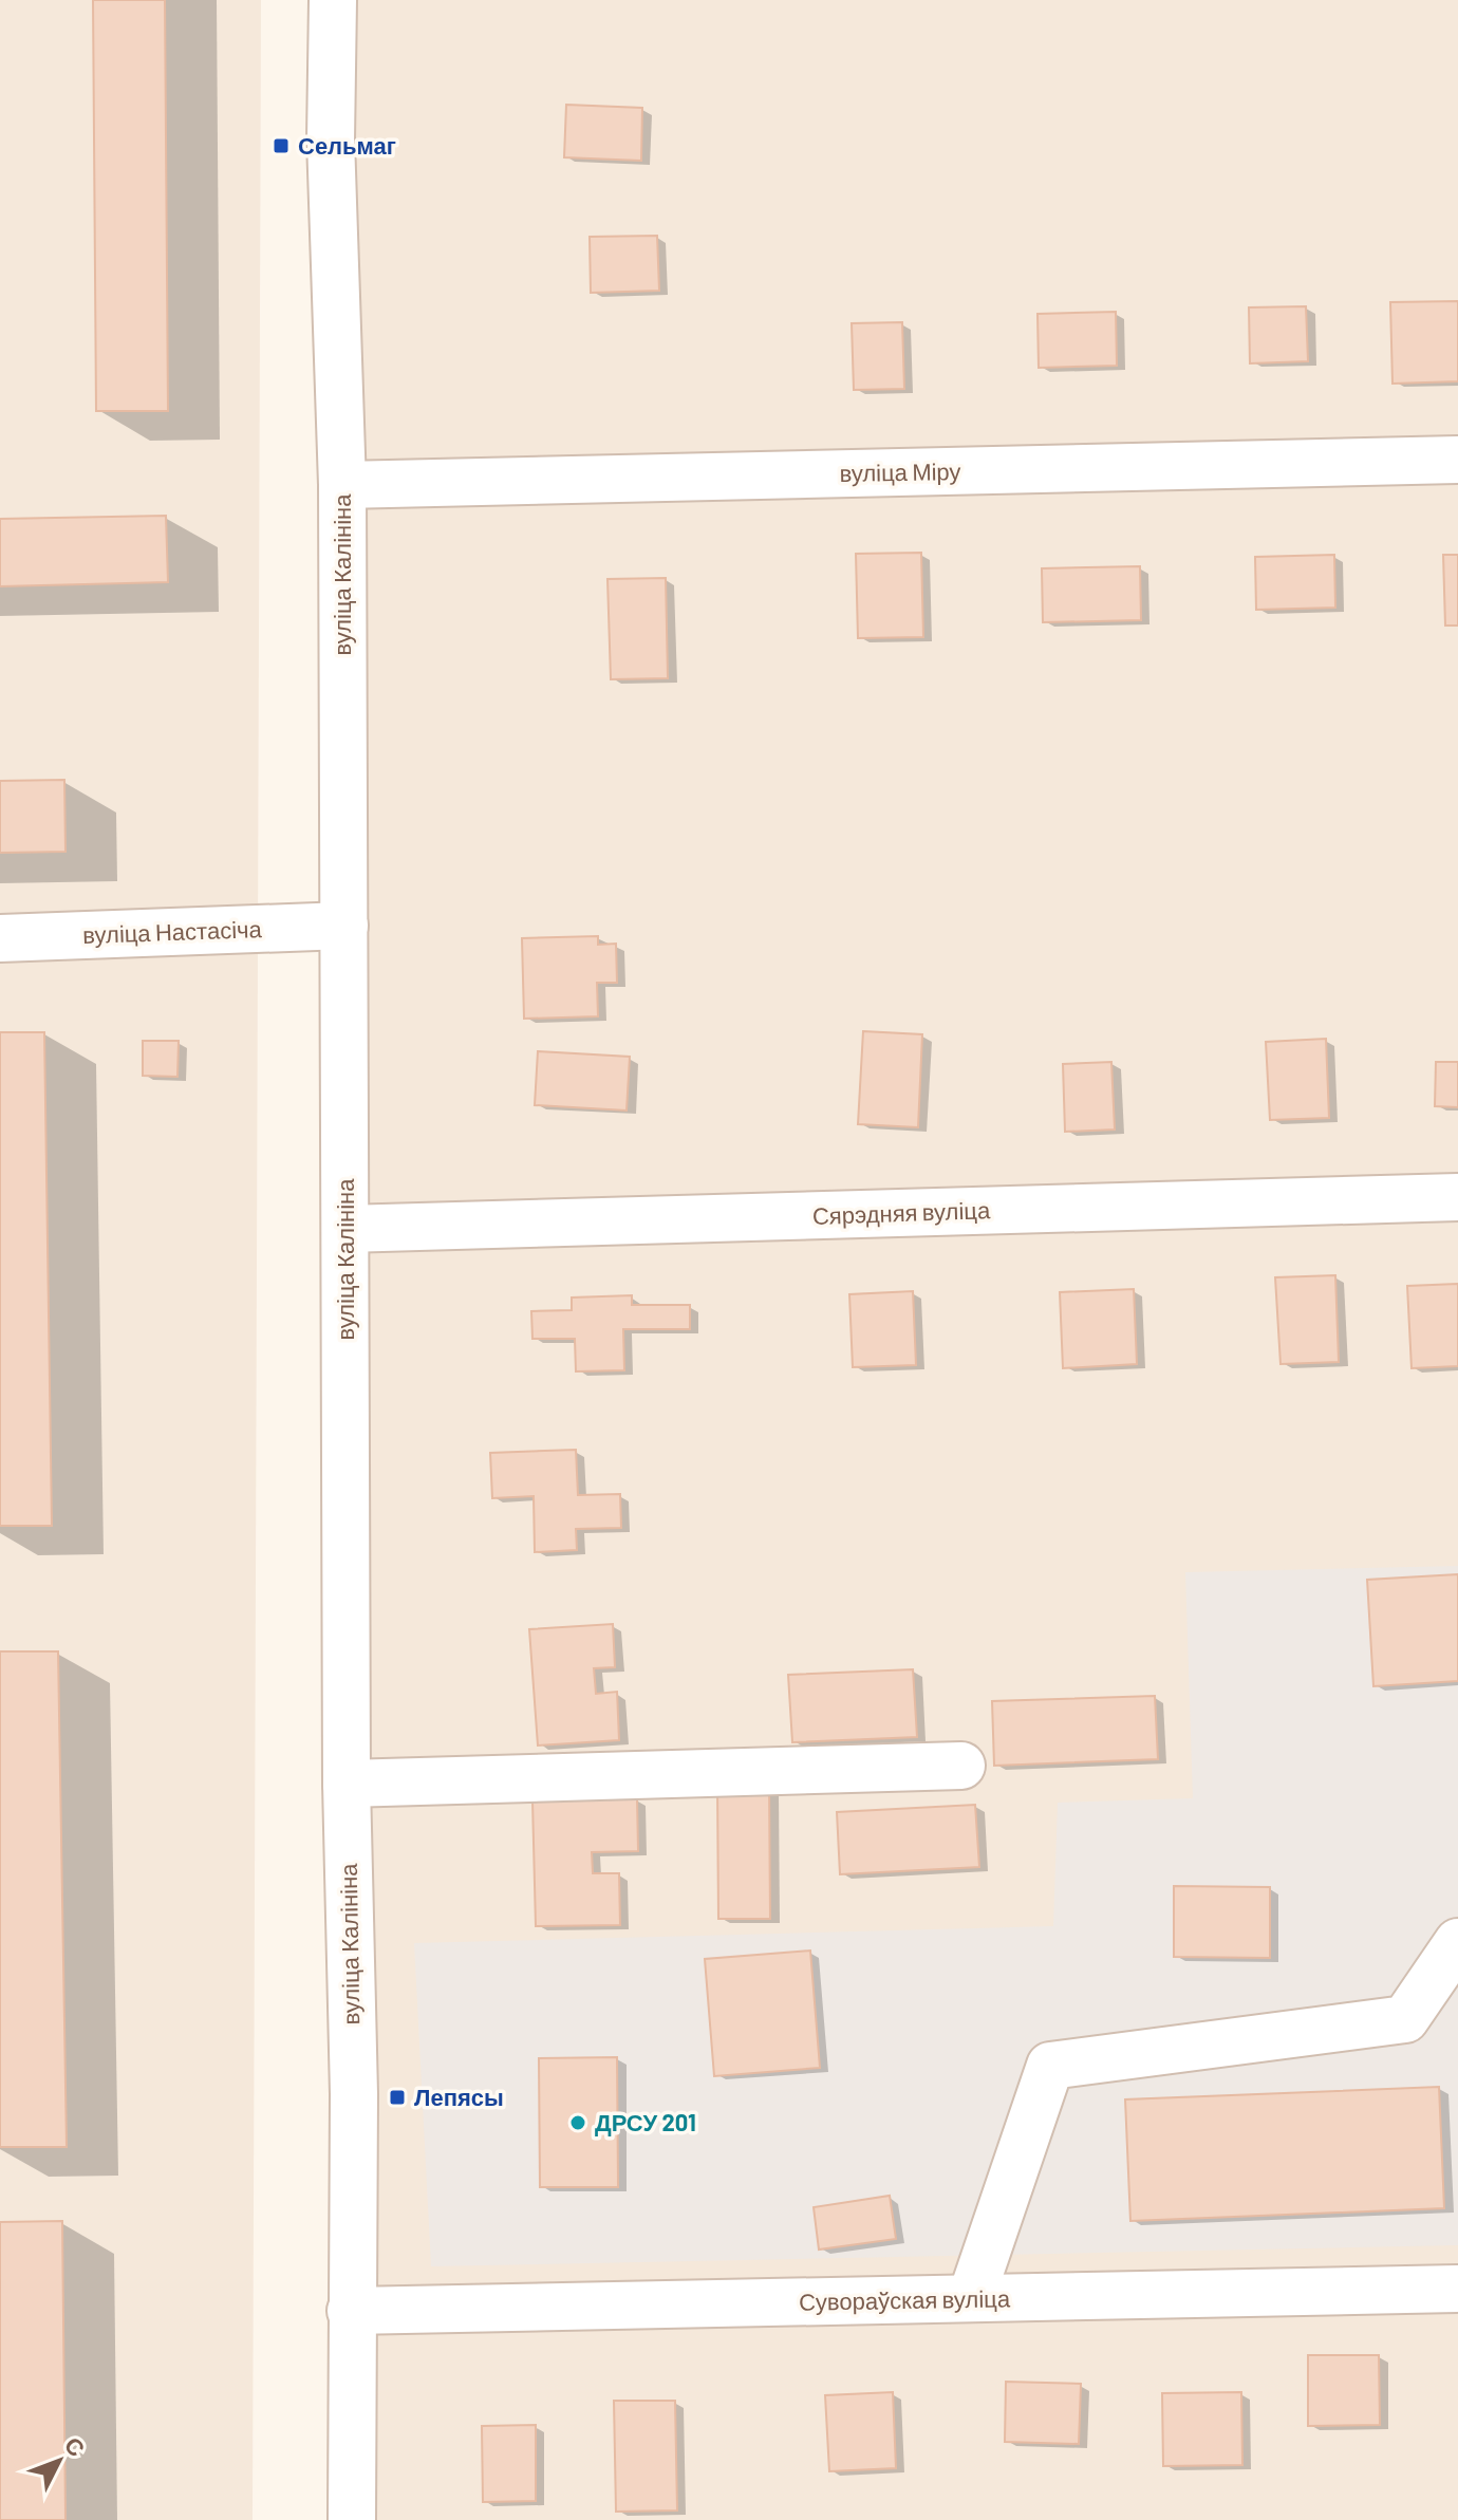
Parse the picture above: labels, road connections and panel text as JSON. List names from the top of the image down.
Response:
{
  "streets": {
    "street": [
      "вуліца Міру",
      "вуліца Калініна",
      "вуліца Настасіча",
      "Сярэдняя вуліца",
      "Сувораўская вуліца"
    ]
  },
  "crossings": [
    ["вуліца Міру", "вуліца Калініна"],
    ["вуліца Калініна", "вуліца Настасіча"],
    ["вуліца Калініна", "Сярэдняя вуліца"],
    ["вуліца Калініна", "Сувораўская вуліца"]
  ],
  "places": {
    "transit": ["Сельмаг", "Лепясы"],
    "other": ["ДРСУ 201"]
  },
  "north": "top right"
}
